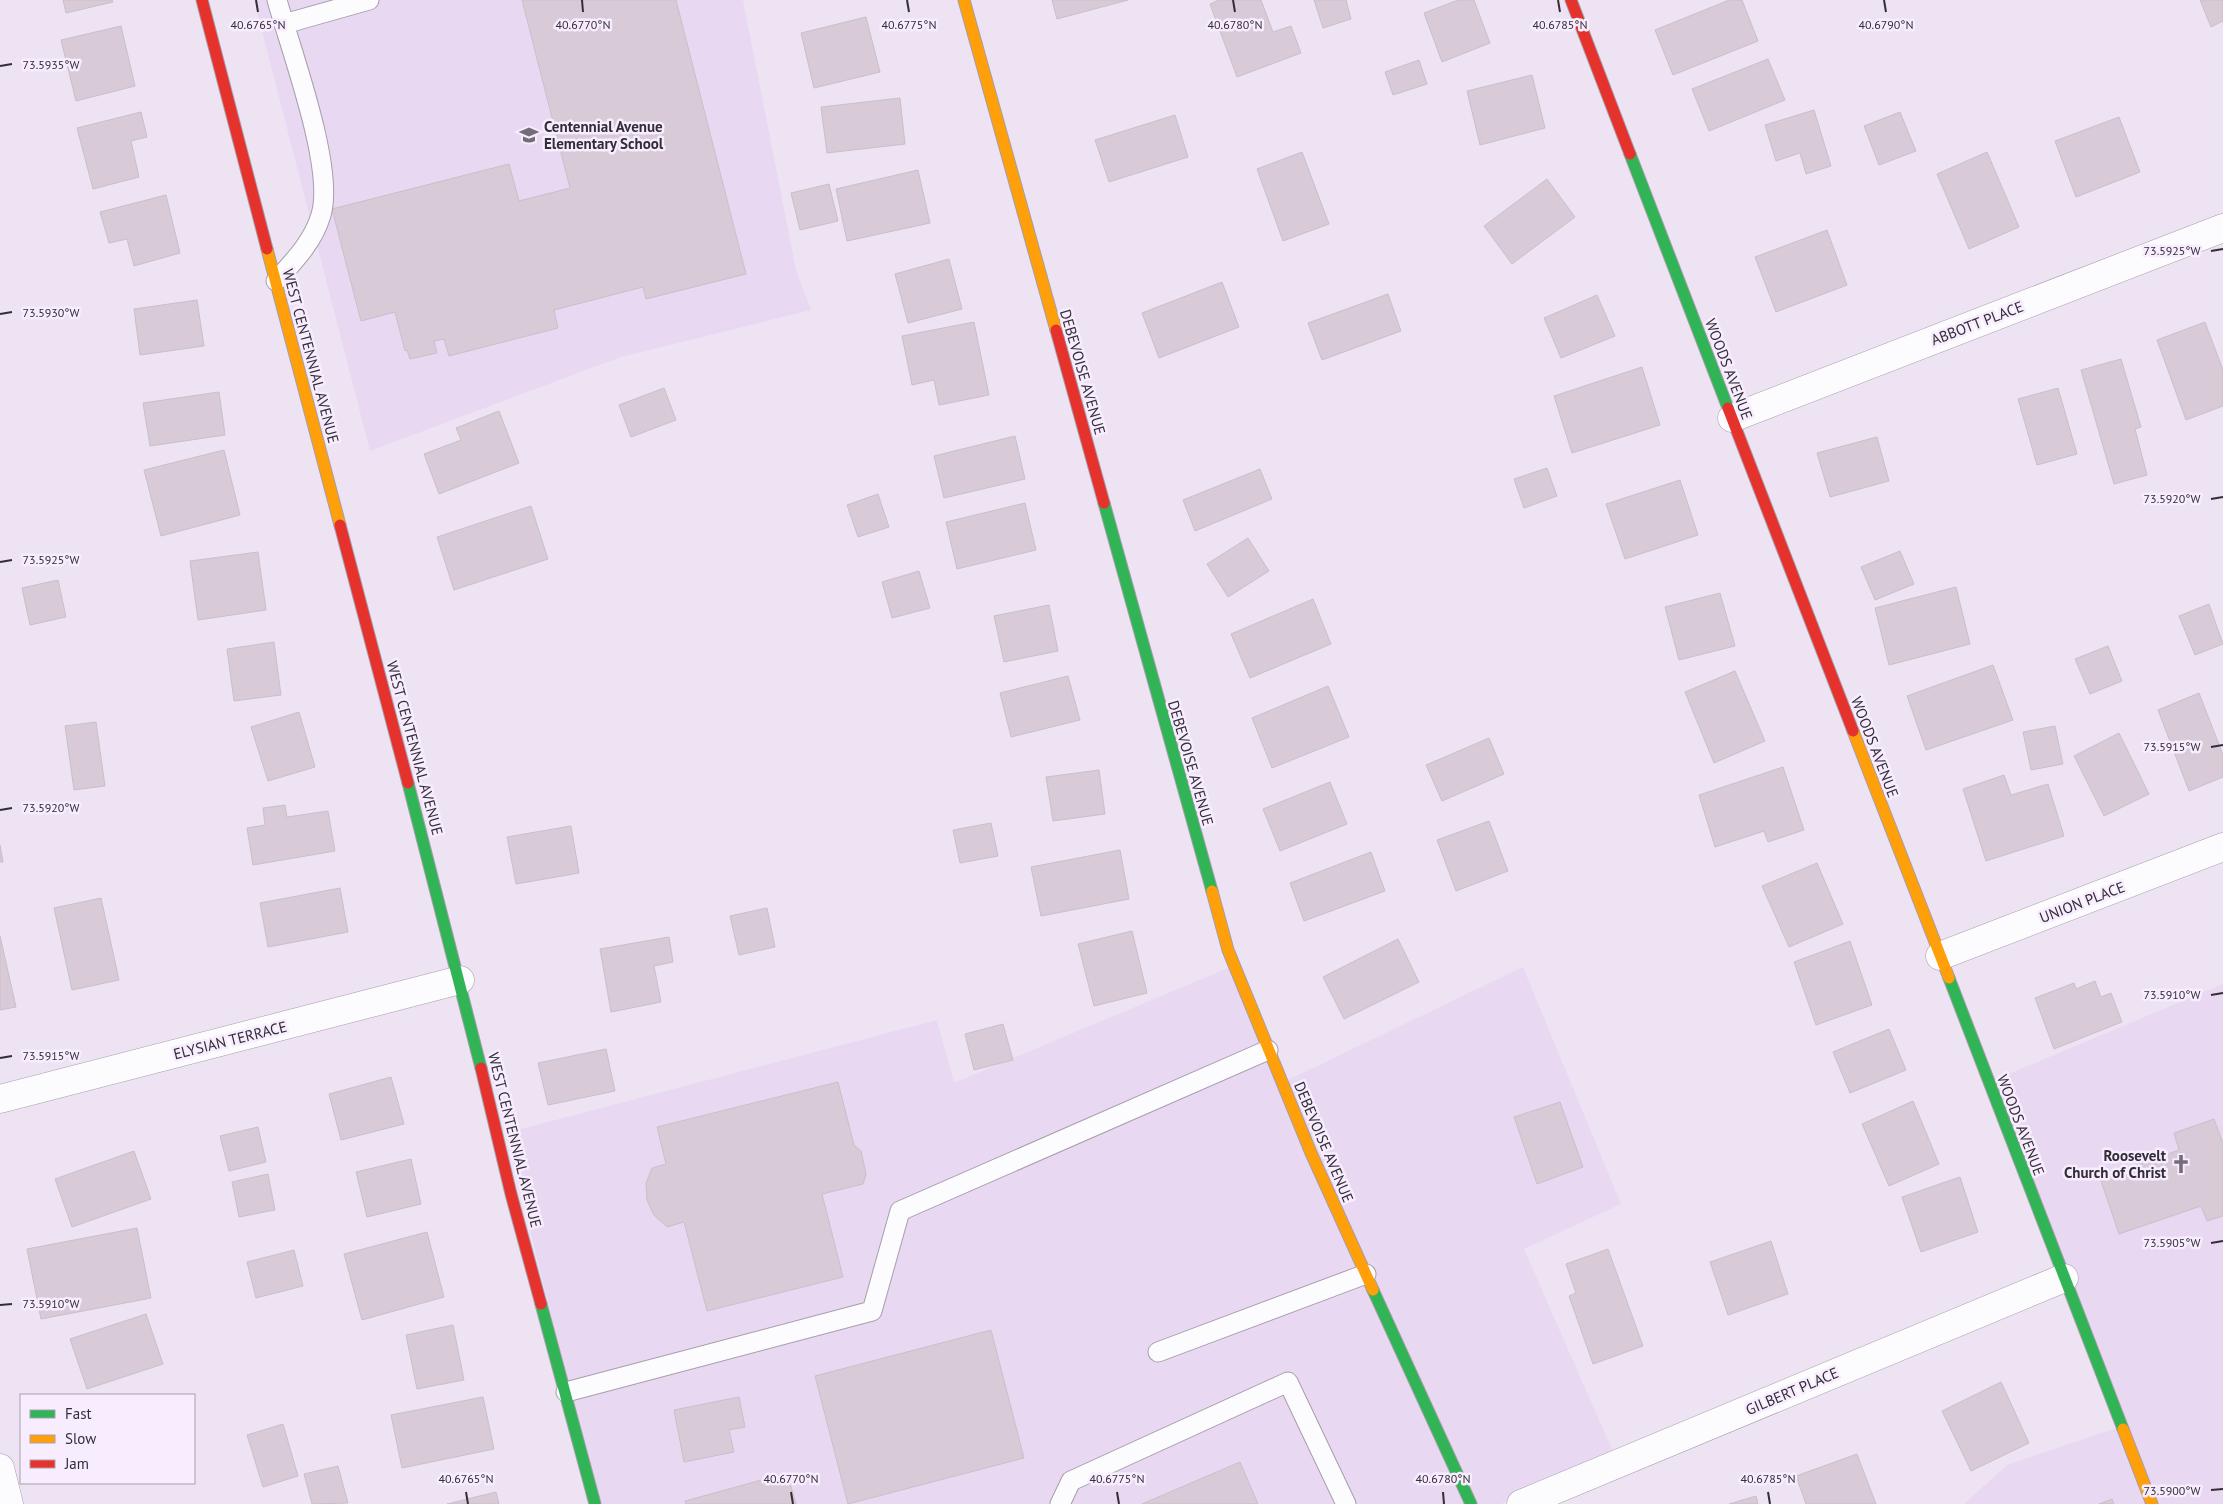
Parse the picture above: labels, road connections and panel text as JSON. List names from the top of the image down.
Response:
{
  "streets": {
    "street": [
      "ABBOTT PLACE",
      "WEST CENTENNIAL AVENUE",
      "WOODS AVENUE",
      "DEBEVOISE AVENUE",
      "UNION PLACE",
      "ELYSIAN TERRACE",
      "GILBERT PLACE"
    ]
  },
  "crossings": [
    ["ABBOTT PLACE", "WOODS AVENUE"],
    ["WEST CENTENNIAL AVENUE", "ELYSIAN TERRACE"],
    ["WOODS AVENUE", "UNION PLACE"],
    ["WOODS AVENUE", "GILBERT PLACE"]
  ],
  "places": {
    "school or university": ["Centennial Avenue Elementary School"],
    "church": ["Roosevelt Church of Christ"]
  },
  "legend": ["Fast", "Slow", "Jam"],
  "coordinates": [
    "40.6765°N",
    "40.6770°N",
    "40.6775°N",
    "40.6780°N",
    "40.6785°N",
    "40.6790°N",
    "73.5935°W",
    "73.5925°W",
    "73.5930°W",
    "73.5920°W",
    "73.5915°W",
    "73.5910°W",
    "73.5905°W",
    "73.5900°W"
  ]
}
